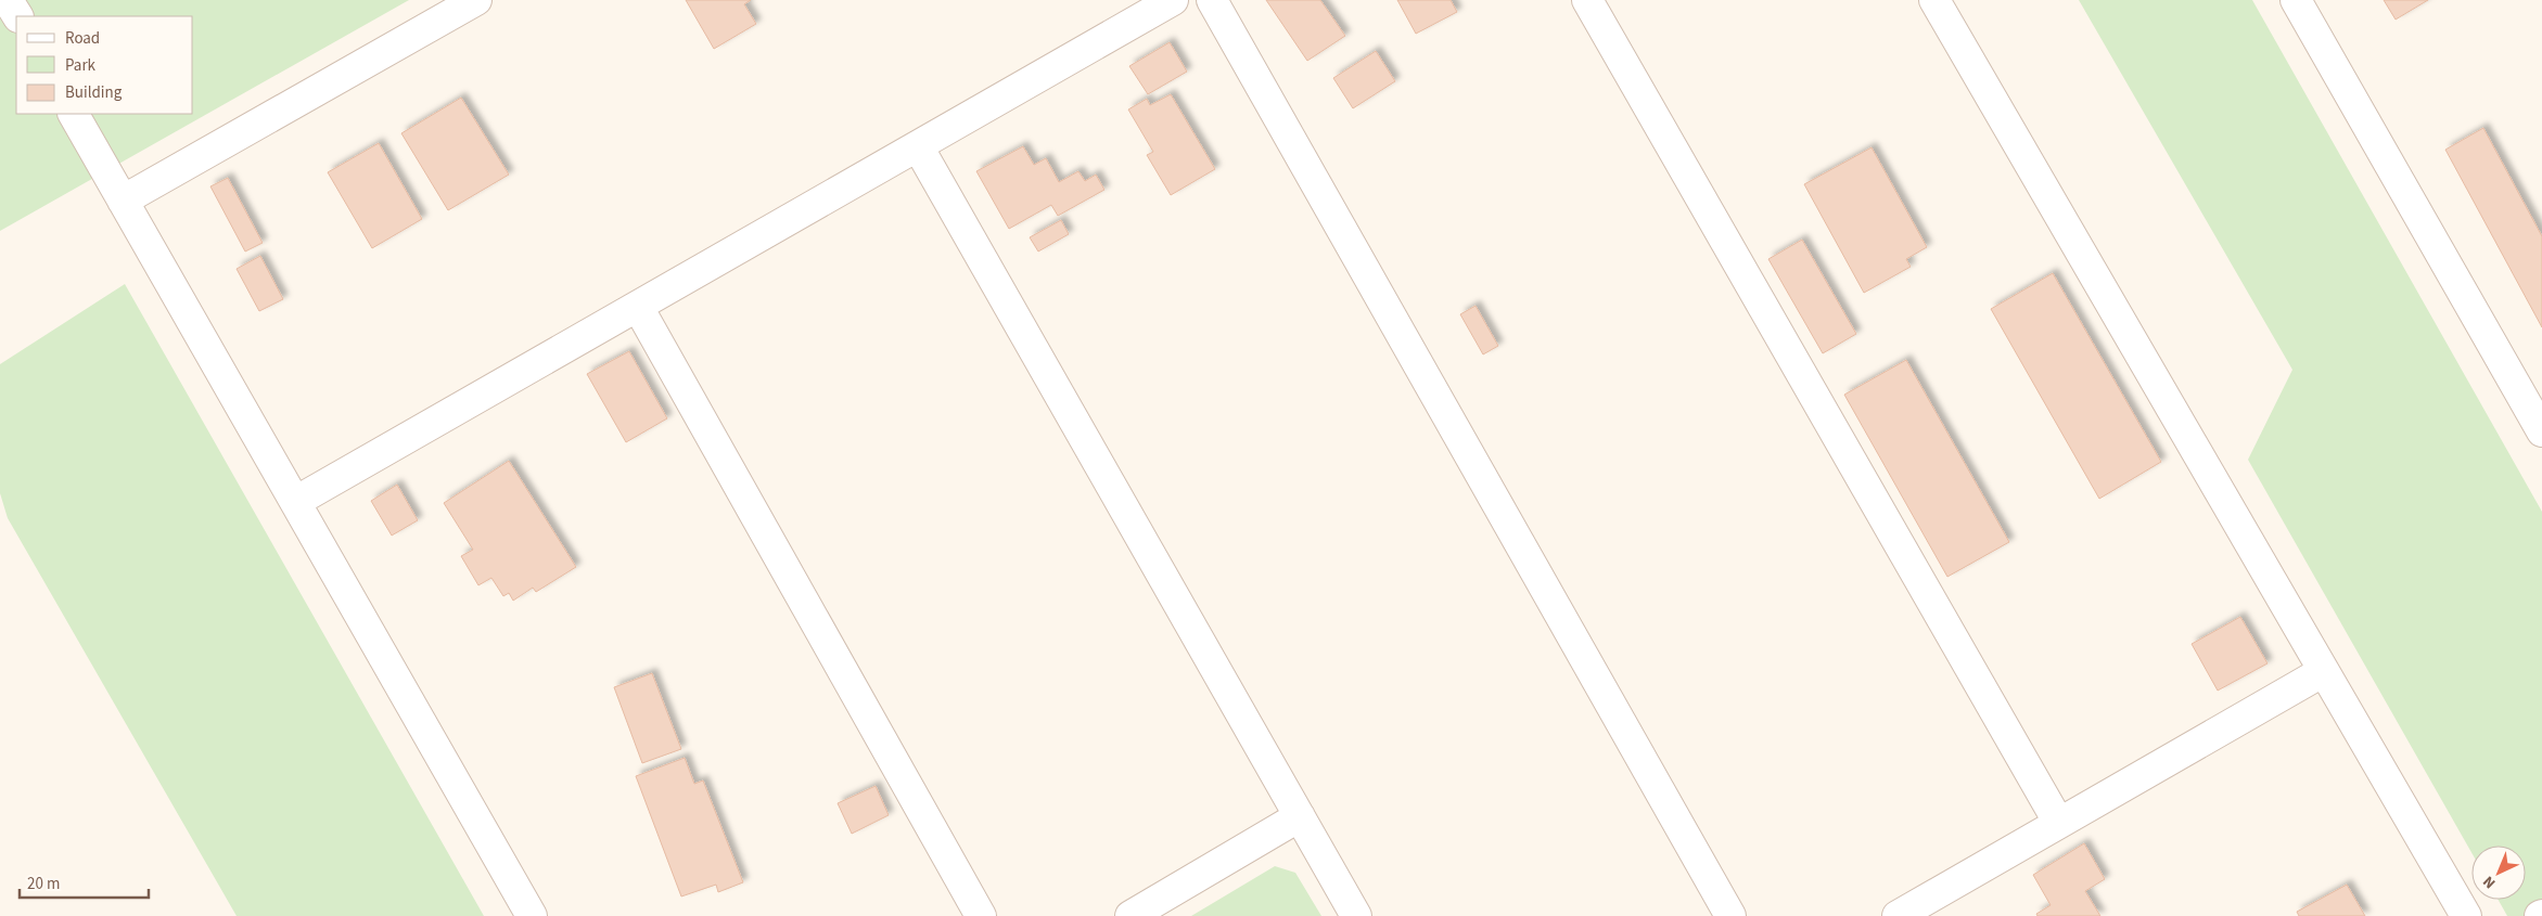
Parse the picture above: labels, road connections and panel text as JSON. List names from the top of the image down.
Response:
{
  "legend": ["Road", "Park", "Building"],
  "scale_bar": "20 m",
  "north": "bottom left"
}
